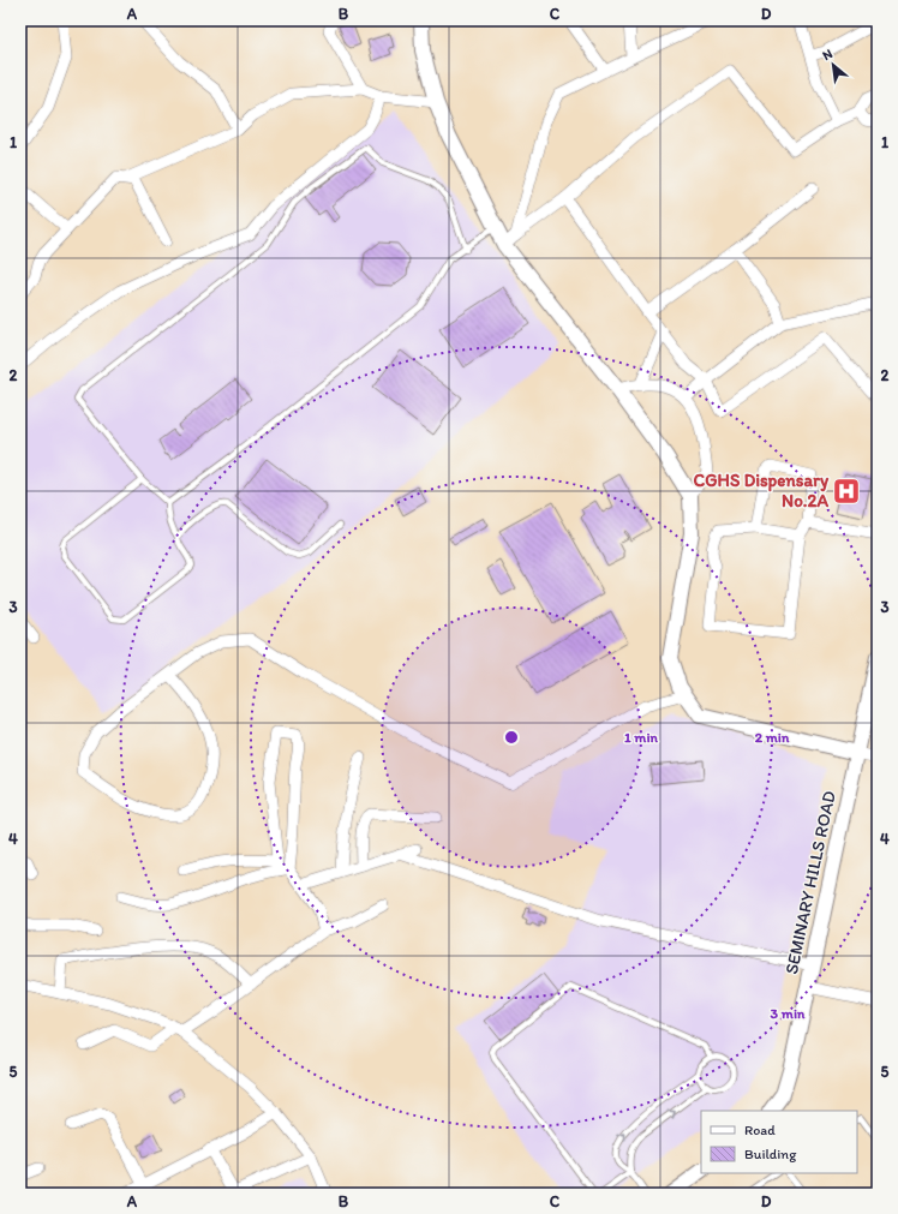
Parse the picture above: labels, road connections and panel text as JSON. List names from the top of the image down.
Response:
{
  "streets": {
    "street": ["SEMINARY HILLS ROAD"]
  },
  "places": {
    "hospital": ["CGHS Dispensary No.2A"]
  },
  "legend": ["Road", "Building"],
  "north": "top left",
  "grid": {
    "columns": [
      "A",
      "B",
      "C",
      "D"
    ],
    "rows": [
      "1",
      "2",
      "3",
      "4",
      "5"
    ]
  },
  "rings": ["1 min", "2 min", "3 min"]
}
